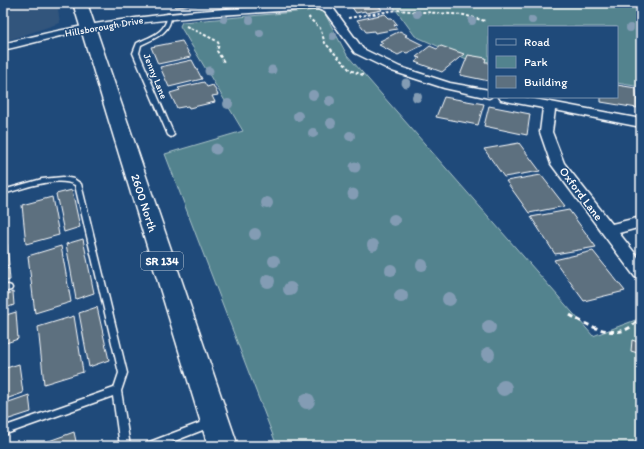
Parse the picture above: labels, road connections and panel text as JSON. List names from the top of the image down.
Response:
{
  "streets": {
    "main road": ["2600 North", "SR 134"],
    "street": ["Hillsborough Drive", "Oxford Lane"],
    "lane": ["Jenny Lane"]
  },
  "crossings": [
    ["Hillsborough Drive", "Jenny Lane"],
    ["Hillsborough Drive", "2600 North"],
    ["Hillsborough Drive", "SR 134"],
    ["2600 North", "SR 134"]
  ],
  "legend": ["Road", "Park", "Building"]
}
